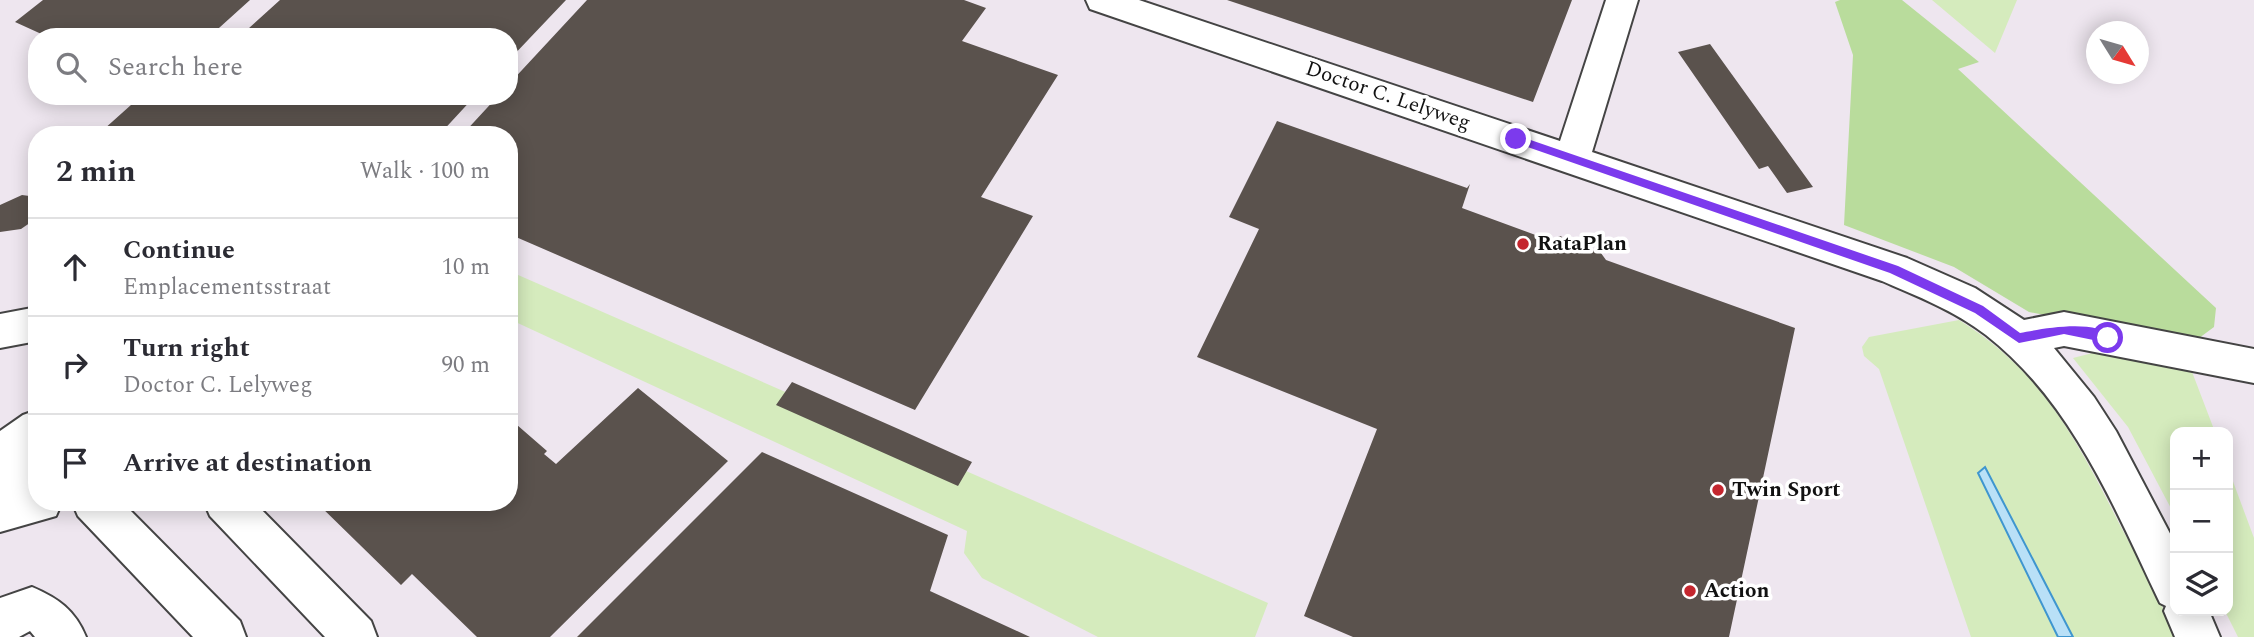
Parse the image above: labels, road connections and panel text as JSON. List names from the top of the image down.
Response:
{
  "streets": {
    "street": ["Doctor C. Lelyweg"]
  },
  "places": ["RataPlan", "Twin Sport", "Action"],
  "north": "bottom right",
  "page": {
    "search": "Search here",
    "heading": ["2 min", "Walk · 100 m"],
    "list": [
      ["Continue", "Emplacementsstraat", "10 m"],
      ["Turn right", "Doctor C. Lelyweg", "90 m"],
      "Arrive at destination"
    ],
    "map_buttons": ["+", "−"]
  }
}
